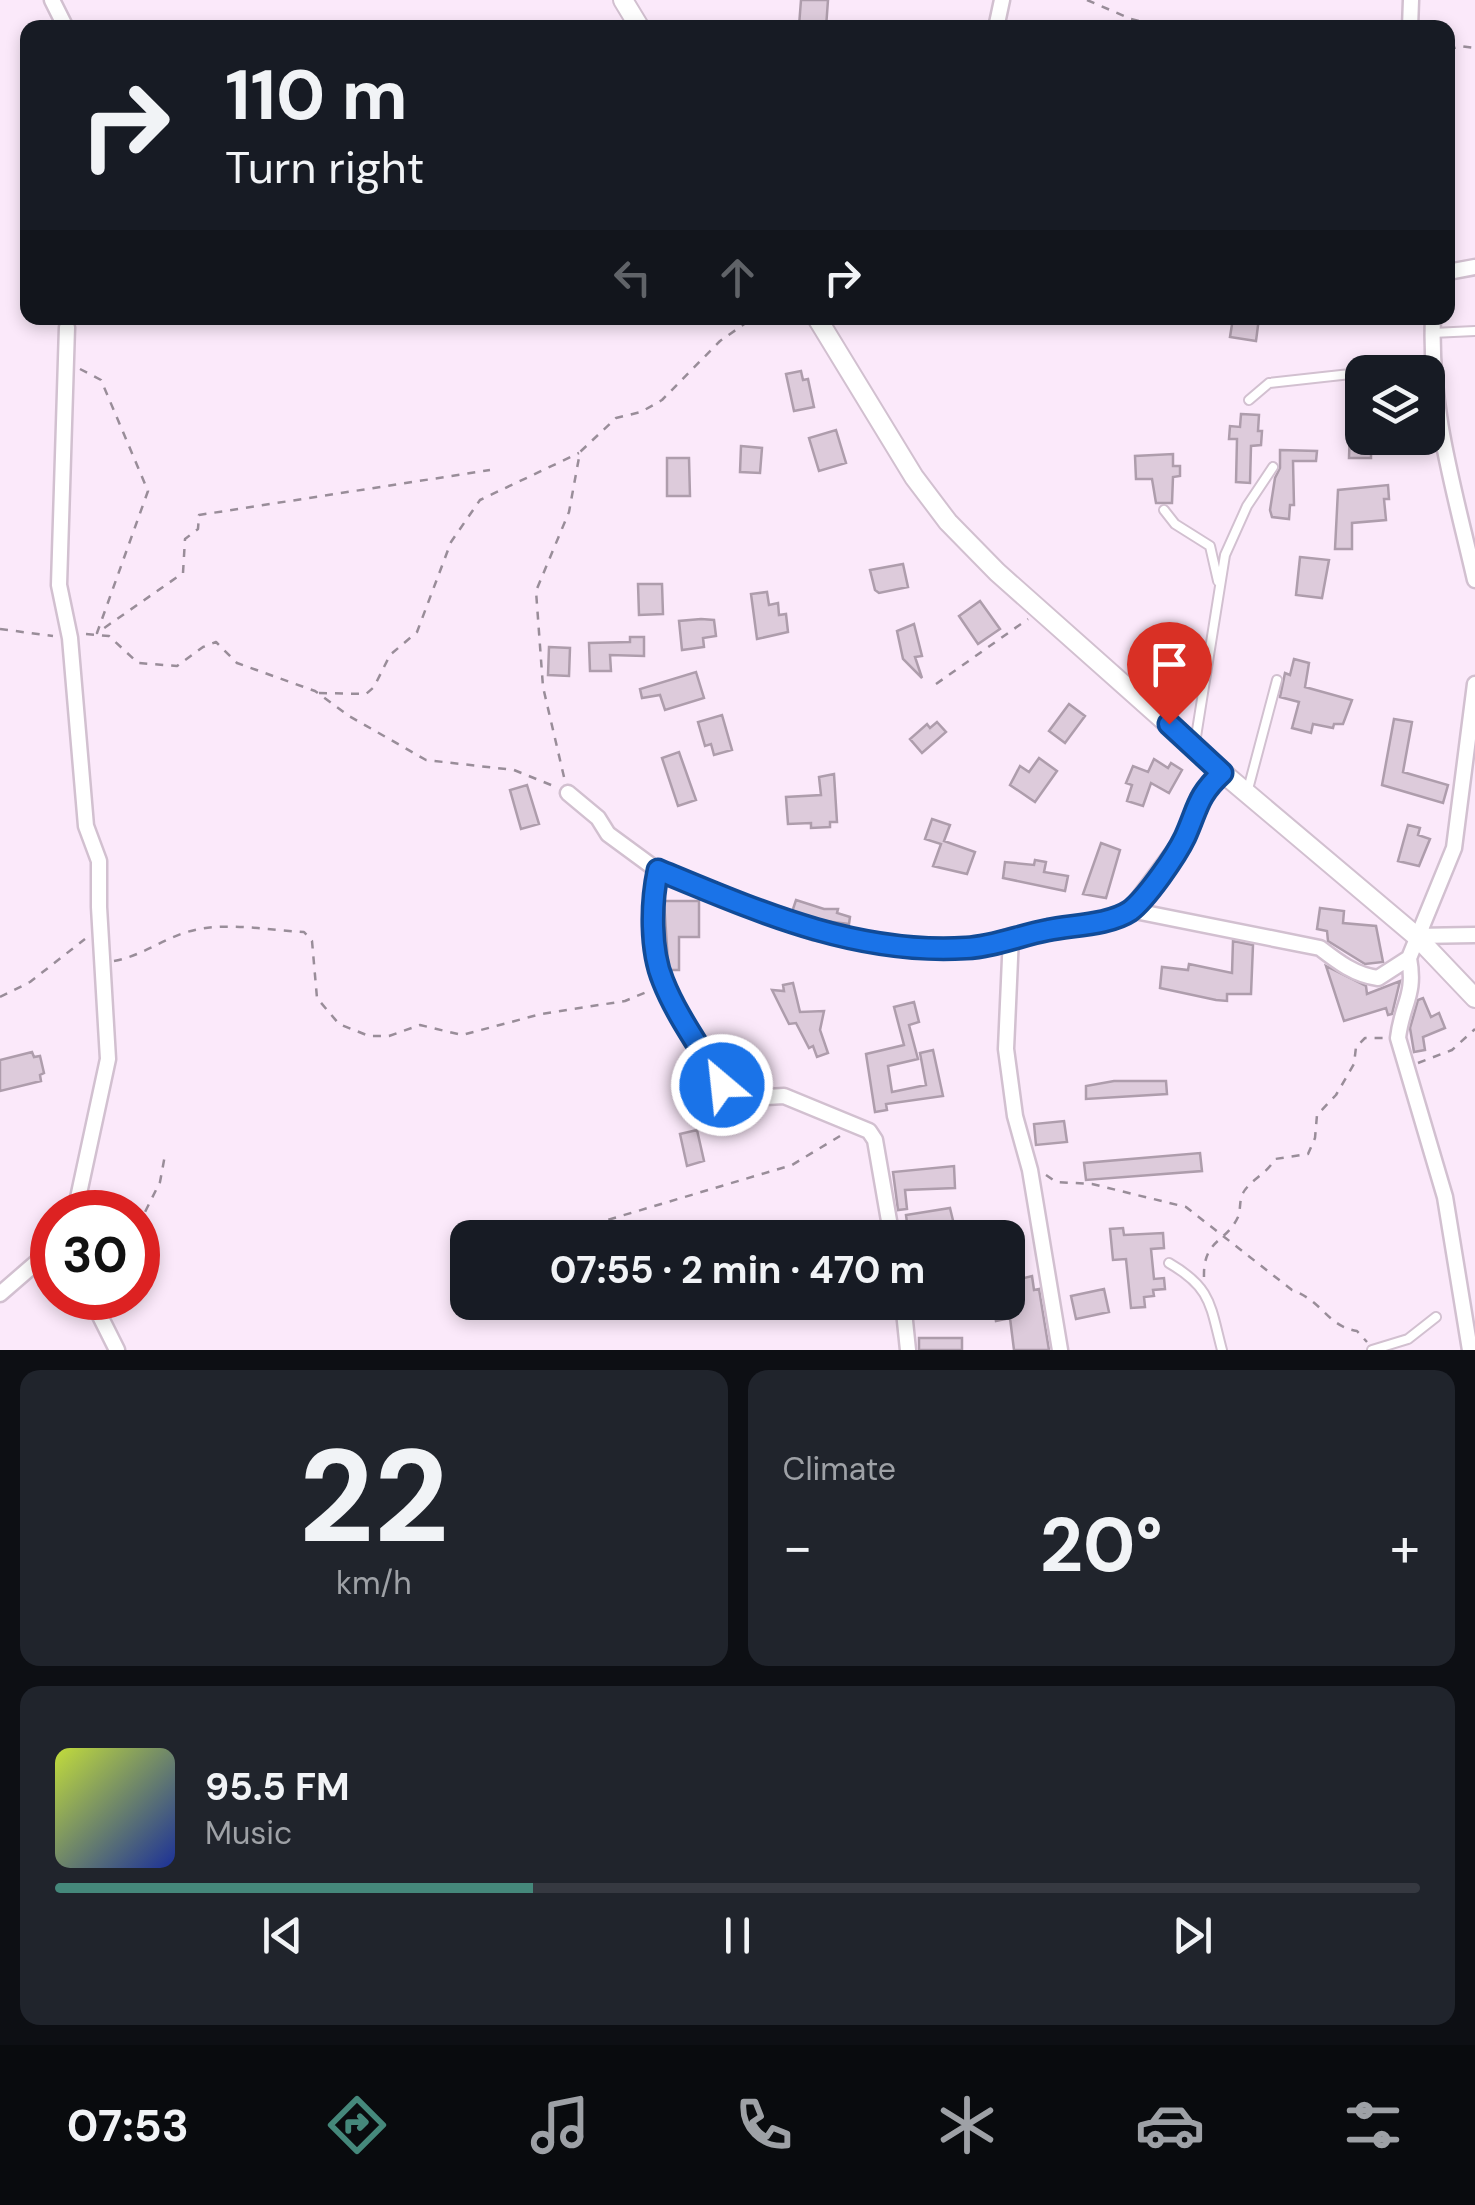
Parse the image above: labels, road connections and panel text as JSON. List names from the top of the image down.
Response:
{
  "page": {
    "turn": ["110 m", "Turn right"],
    "limit": "30",
    "trip": "07:55 · 2 min · 470 m",
    "tile": [
      ["22", "km/h"],
      "Climate"
    ],
    "heat": ["−", "20°", "+"],
    "song": ["95.5 FM", "Music"],
    "tabs": "07:53"
  }
}
